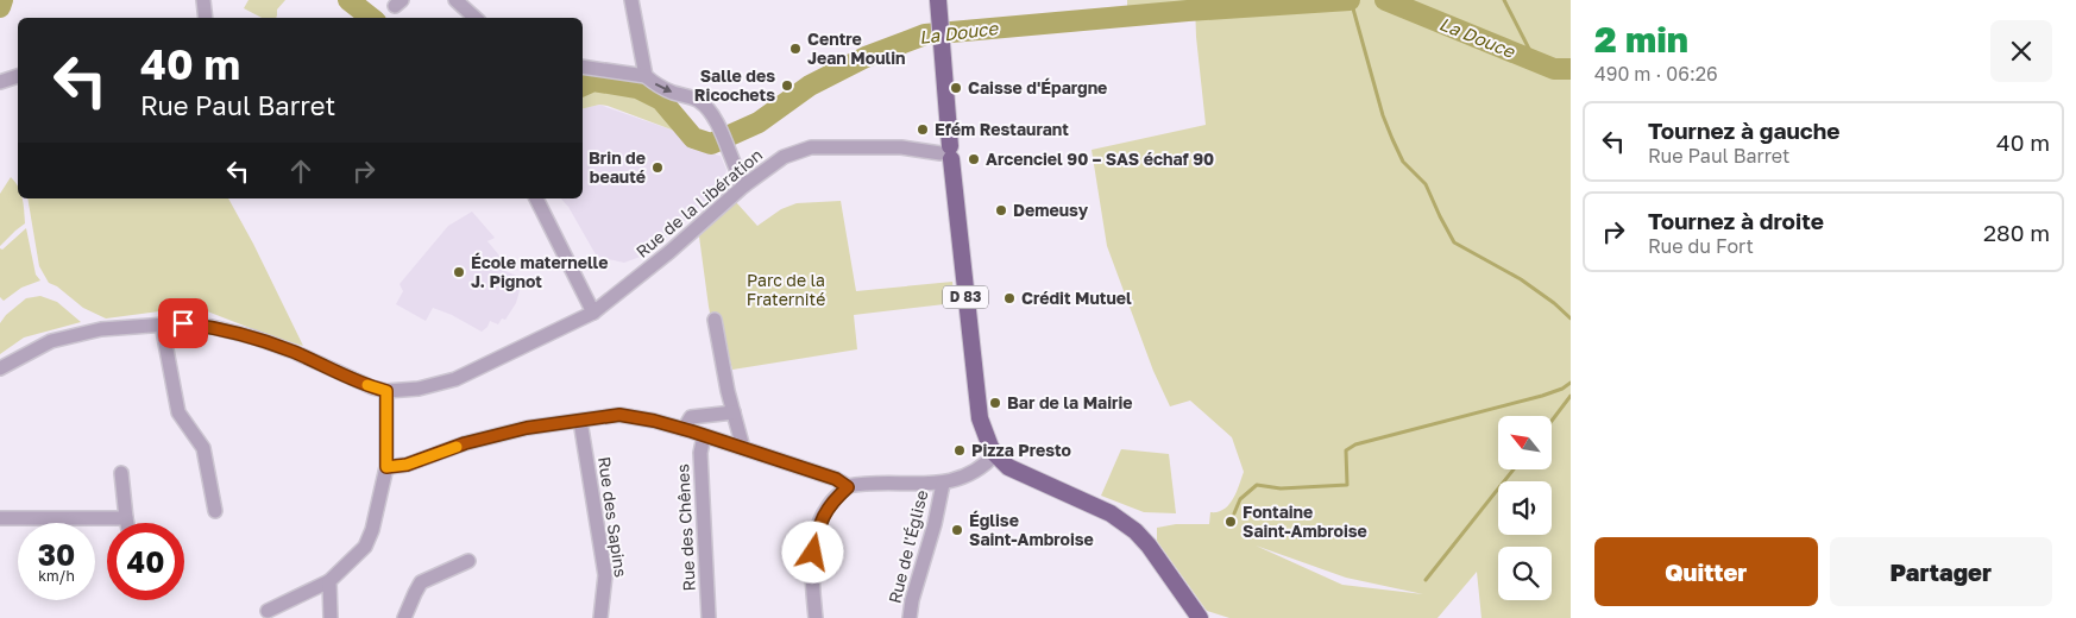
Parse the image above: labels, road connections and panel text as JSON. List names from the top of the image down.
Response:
{
  "streets": {
    "main road": ["D 83"],
    "street": [
      "Rue de la Libération",
      "Rue des Sapins",
      "Rue des Chênes",
      "Rue de l'Église"
    ]
  },
  "crossings": [
    ["Rue de la Libération", "D 83"]
  ],
  "water": ["La Douce"],
  "parks": ["Parc de la Fraternité"],
  "places": [
    "Centre Jean Moulin",
    "Salle des Ricochets",
    "Caisse d'Épargne",
    "Efém Restaurant",
    "Arcenciel 90 – SAS échaf 90",
    "Brin de beauté",
    "Demeusy",
    "École maternelle J. Pignot",
    "Crédit Mutuel",
    "Bar de la Mairie",
    "Pizza Presto",
    "Fontaine Saint-Ambroise",
    "Église Saint-Ambroise"
  ],
  "north": "top left",
  "page": {
    "heading": ["2 min", "490 m · 06:26"],
    "turn": ["40 m", "Rue Paul Barret"],
    "list": [
      {
        "name": "Tournez à gauche",
        "note": "Rue Paul Barret",
        "value": "40 m"
      },
      {
        "name": "Tournez à droite",
        "note": "Rue du Fort",
        "value": "280 m"
      }
    ],
    "speed": "30 km/h",
    "limit": "40",
    "buttons": ["Quitter", "Partager"]
  }
}
